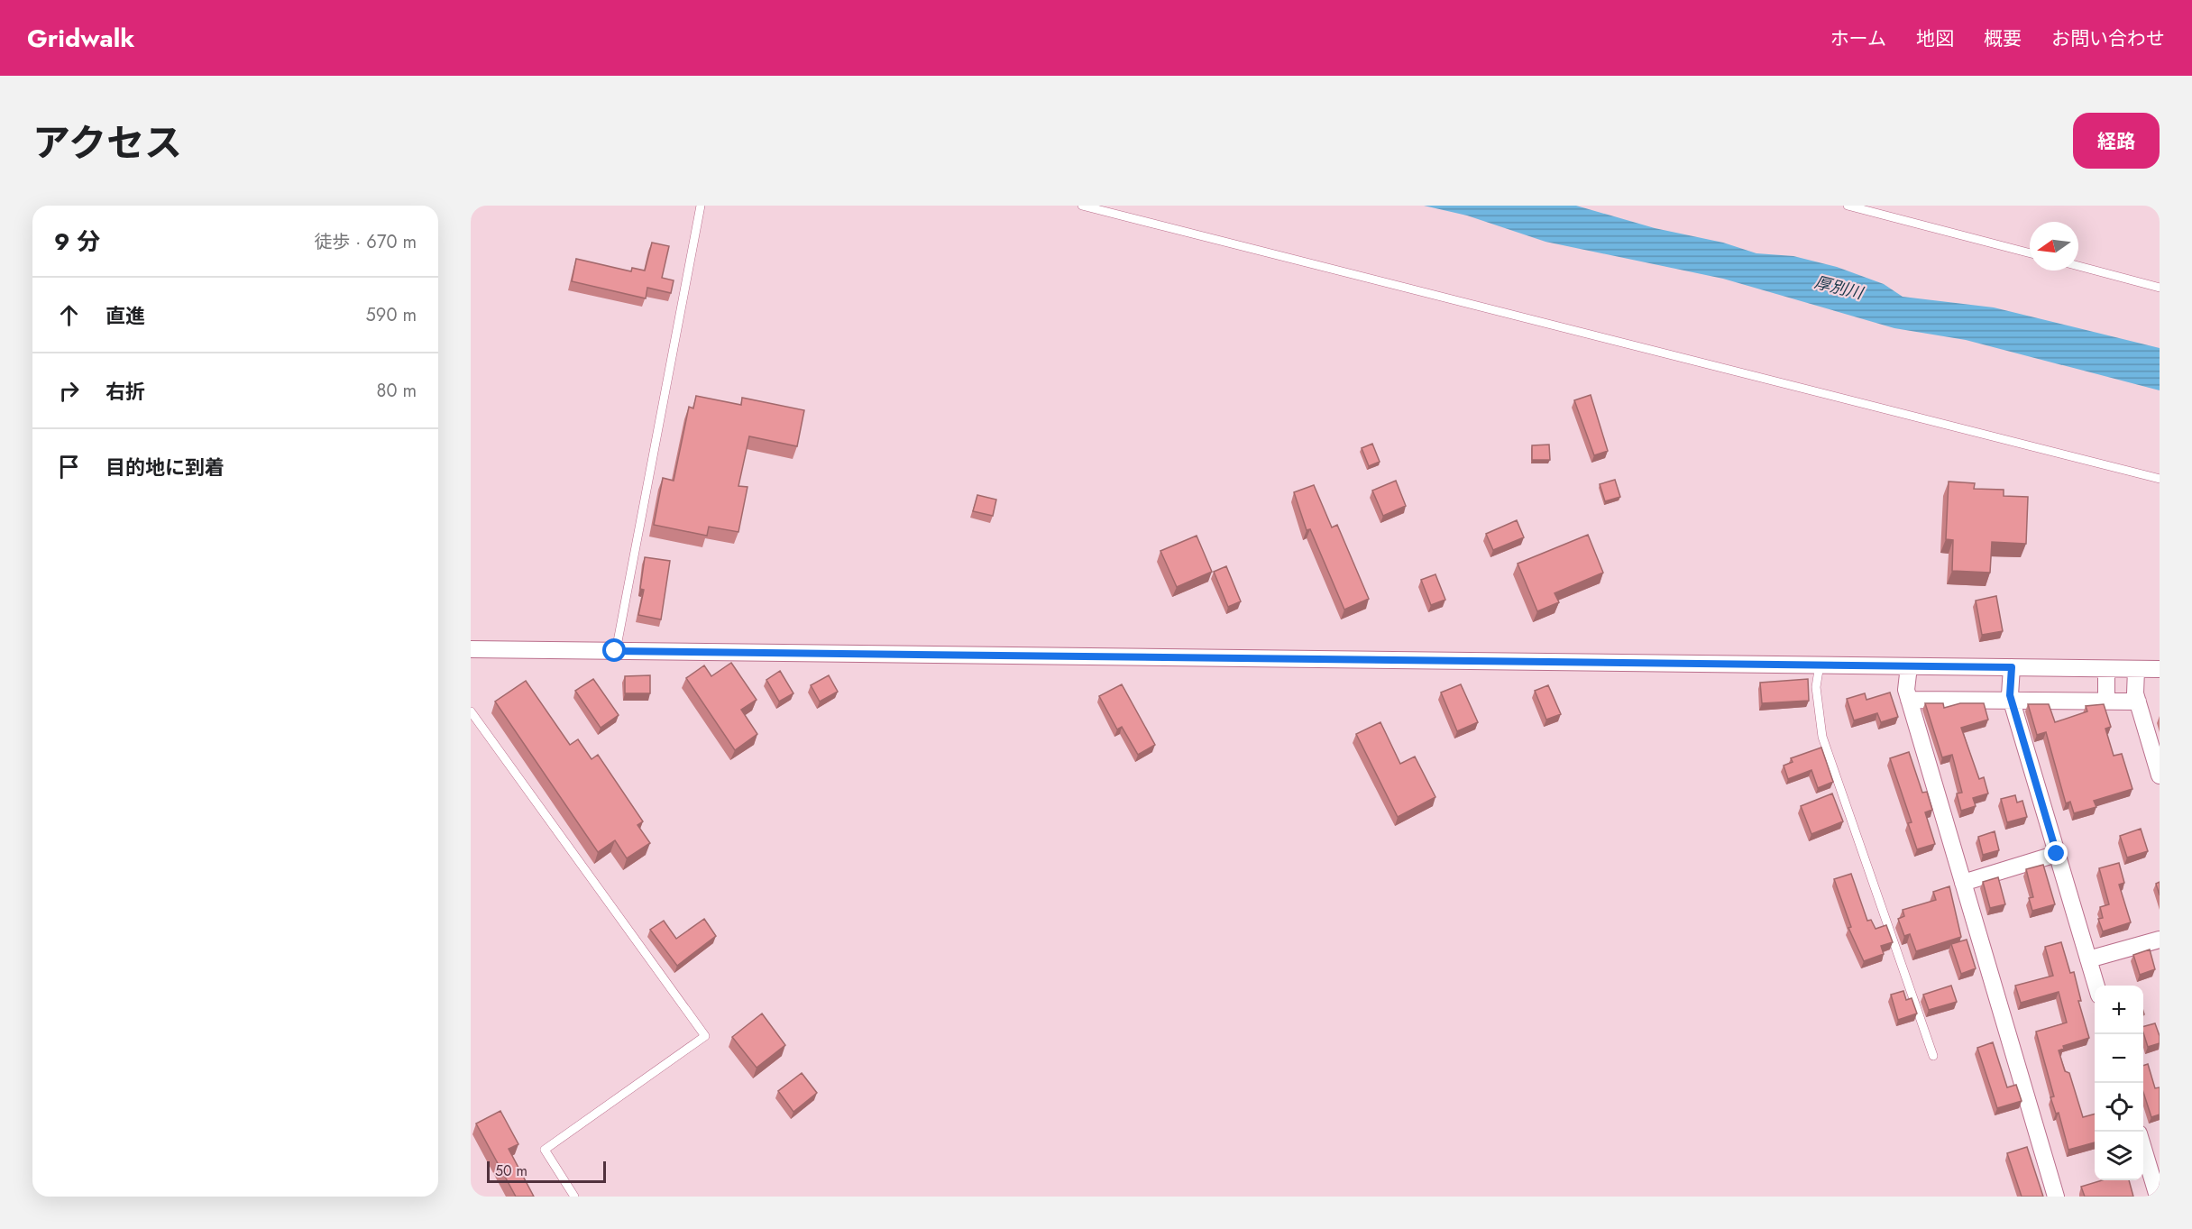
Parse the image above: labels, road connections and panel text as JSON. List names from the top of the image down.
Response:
{
  "water": ["厚別川"],
  "scale_bar": "50 m",
  "north": "left",
  "page": {
    "header": "Gridwalk",
    "nav": [
      "ホーム",
      "地図",
      "概要",
      "お問い合わせ"
    ],
    "title": "アクセス",
    "buttons": "経路",
    "heading": ["9 分", "徒歩 · 670 m"],
    "list": [
      ["直進", "590 m"],
      ["右折", "80 m"],
      "目的地に到着"
    ],
    "map_buttons": ["+", "−"],
    "scale": "50 m"
  }
}
